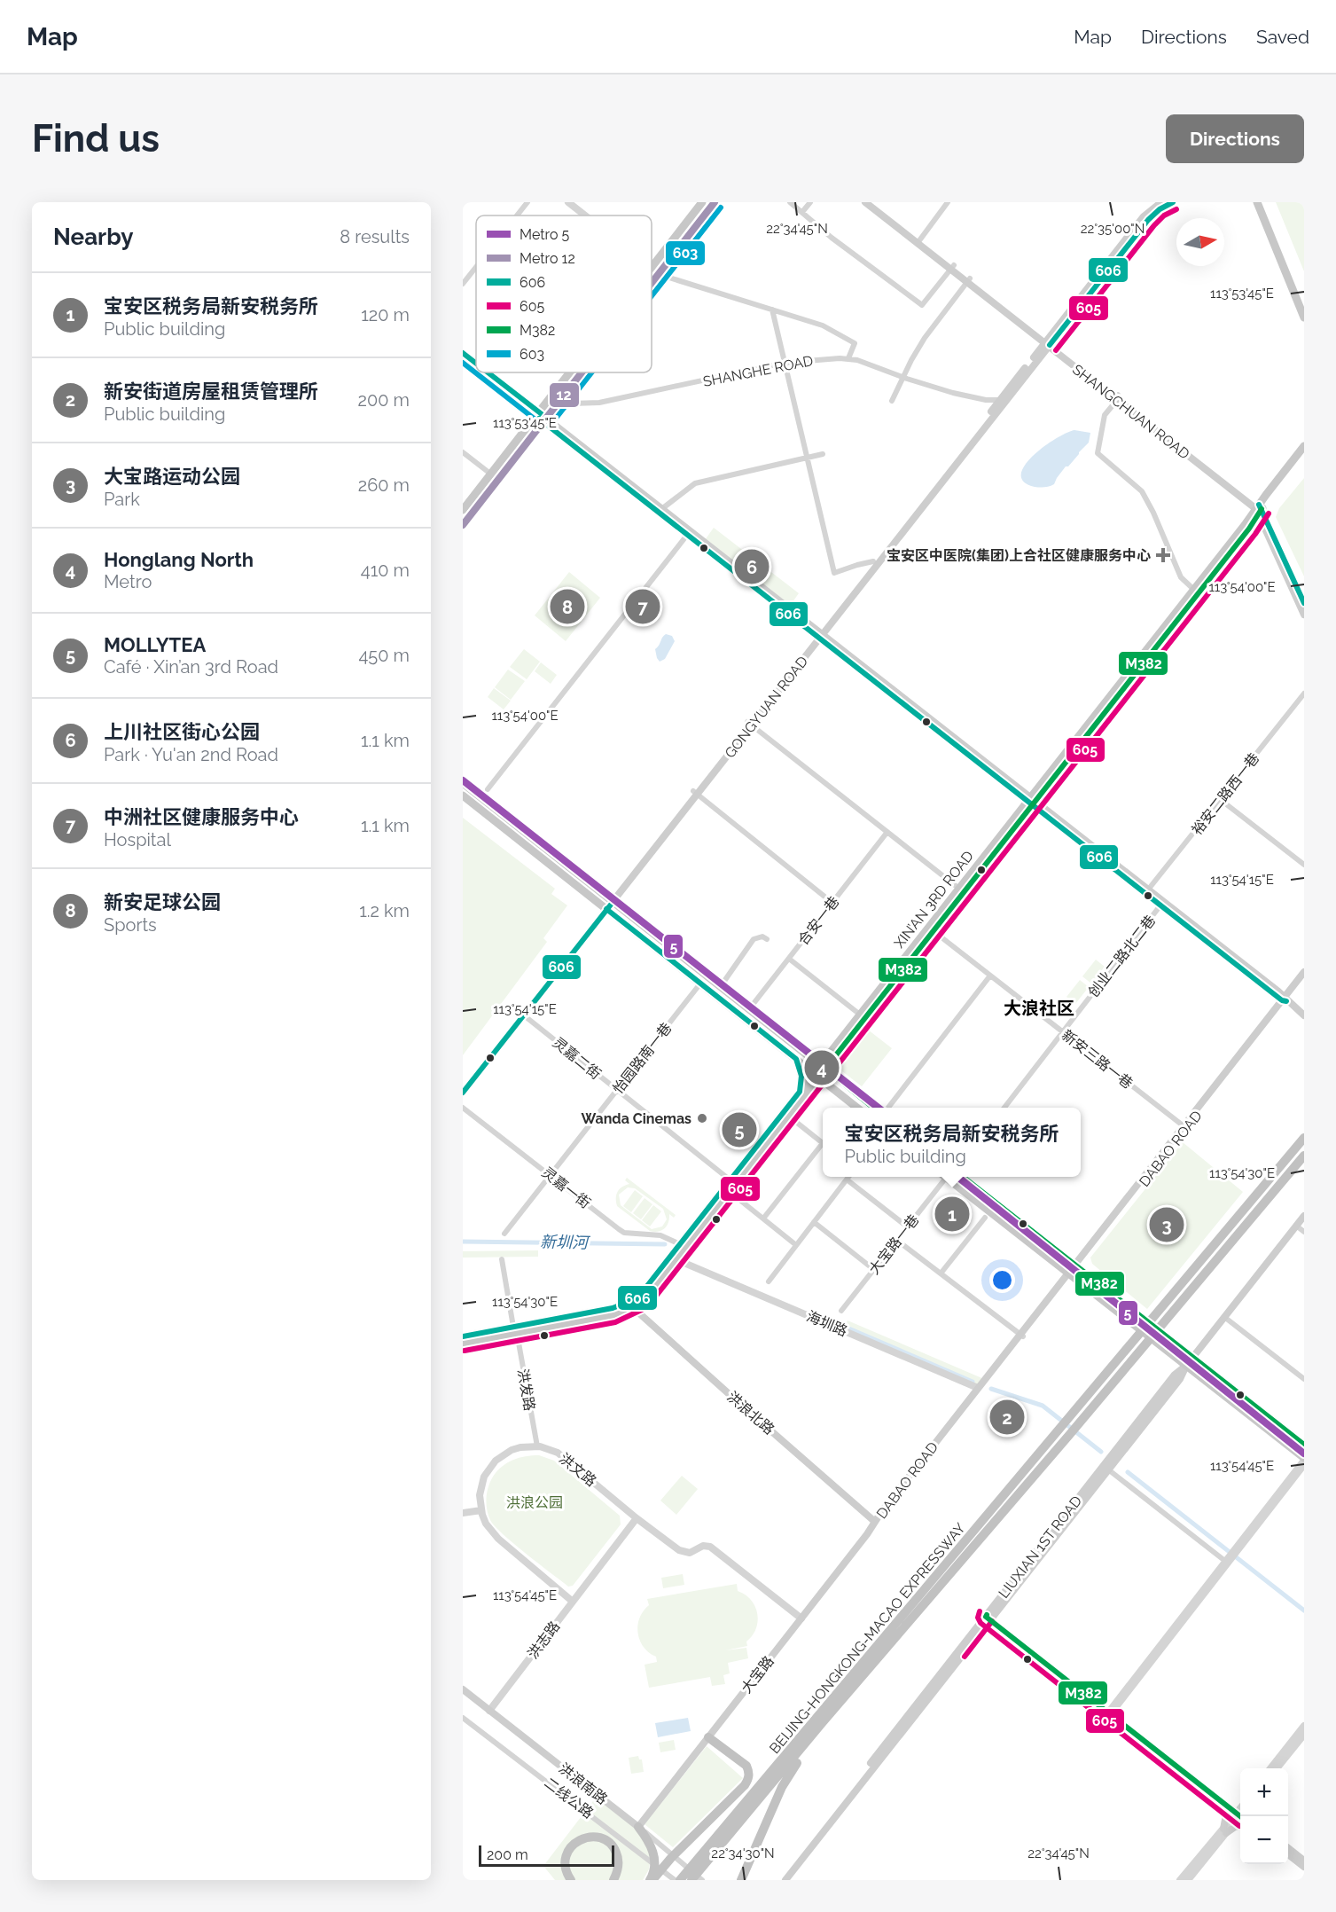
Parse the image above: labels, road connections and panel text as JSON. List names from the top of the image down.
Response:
{
  "streets": {
    "highway": ["BEIJING-HONGKONG-MACAO EXPRESSWAY"],
    "main road": [
      "SHANGCHUAN ROAD",
      "GONGYUAN ROAD",
      "XIN’AN 3RD ROAD",
      "DABAO ROAD",
      "洪浪北路",
      "LIUXIAN 1ST ROAD",
      "大宝路",
      "洪浪南路"
    ],
    "street": [
      "SHANGHE ROAD",
      "裕安二路西一巷",
      "合安一巷",
      "创业二路北二巷",
      "灵嘉二街",
      "怡园路南一巷",
      "新安三路一巷",
      "灵嘉一街",
      "大宝路一巷",
      "海圳路",
      "洪发路",
      "洪文路",
      "洪志路",
      "二线公路"
    ]
  },
  "crossings": [
    ["SHANGHE ROAD", "GONGYUAN ROAD"],
    ["SHANGCHUAN ROAD", "GONGYUAN ROAD"],
    ["SHANGCHUAN ROAD", "XIN’AN 3RD ROAD"],
    ["GONGYUAN ROAD", "灵嘉二街"],
    ["XIN’AN 3RD ROAD", "灵嘉二街"],
    ["XIN’AN 3RD ROAD", "新安三路一巷"],
    ["XIN’AN 3RD ROAD", "灵嘉一街"],
    ["XIN’AN 3RD ROAD", "海圳路"],
    ["XIN’AN 3RD ROAD", "洪浪北路"],
    ["创业二路北二巷", "新安三路一巷"],
    ["灵嘉二街", "怡园路南一巷"],
    ["怡园路南一巷", "灵嘉一街"],
    ["新安三路一巷", "DABAO ROAD"],
    ["DABAO ROAD", "海圳路"],
    ["DABAO ROAD", "洪浪北路"],
    ["DABAO ROAD", "大宝路"],
    ["洪发路", "洪文路"],
    ["洪浪北路", "大宝路"],
    ["洪文路", "洪志路"],
    ["洪文路", "大宝路"],
    ["BEIJING-HONGKONG-MACAO EXPRESSWAY", "洪浪南路"],
    ["BEIJING-HONGKONG-MACAO EXPRESSWAY", "二线公路"],
    ["洪志路", "洪浪南路"],
    ["大宝路", "洪浪南路"],
    ["洪浪南路", "二线公路"]
  ],
  "districts": ["大浪社区"],
  "water": ["新圳河"],
  "parks": ["洪浪公园"],
  "places": {
    "health": ["宝安区中医院(集团)上合社区健康服务中心"],
    "other": ["Wanda Cinemas"]
  },
  "lines": [
    "metro line 12",
    "transit line 606",
    "transit line 603",
    "transit line 605",
    "transit line M382",
    "metro line 5"
  ],
  "legend": [
    "Metro 5",
    "Metro 12",
    "606",
    "605",
    "M382",
    "603"
  ],
  "scale_bar": "200 m",
  "north": "right",
  "page": {
    "header": "Map",
    "nav": ["Map", "Directions", "Saved"],
    "buttons": "Directions",
    "title": "Find us",
    "heading": ["Nearby", "8 results"],
    "list": [
      {
        "mark": "1",
        "name": "宝安区税务局新安税务所",
        "note": "Public building",
        "value": "120 m"
      },
      {
        "mark": "2",
        "name": "新安街道房屋租赁管理所",
        "note": "Public building",
        "value": "200 m"
      },
      {
        "mark": "3",
        "name": "大宝路运动公园",
        "note": "Park",
        "value": "260 m"
      },
      {
        "mark": "4",
        "name": "Honglang North",
        "note": "Metro",
        "value": "410 m"
      },
      {
        "mark": "5",
        "name": "MOLLYTEA",
        "note": "Café · Xin’an 3rd Road",
        "value": "450 m"
      },
      {
        "mark": "6",
        "name": "上川社区街心公园",
        "note": "Park · Yu'an 2nd Road",
        "value": "1.1 km"
      },
      {
        "mark": "7",
        "name": "中洲社区健康服务中心",
        "note": "Hospital",
        "value": "1.1 km"
      },
      {
        "mark": "8",
        "name": "新安足球公园",
        "note": "Sports",
        "value": "1.2 km"
      }
    ],
    "pins": [
      "6",
      "7",
      "8",
      "4",
      "5",
      "1",
      "3",
      "2"
    ],
    "popup": ["宝安区税务局新安税务所", "Public building"],
    "map_buttons": ["+", "−"],
    "scale": "200 m"
  },
  "coordinates": [
    "22°34'45\"N",
    "22°35'00\"N",
    "113°53'45\"E",
    "113°54'00\"E",
    "113°54'15\"E",
    "113°54'30\"E",
    "113°54'45\"E",
    "22°34'30\"N"
  ]
}
